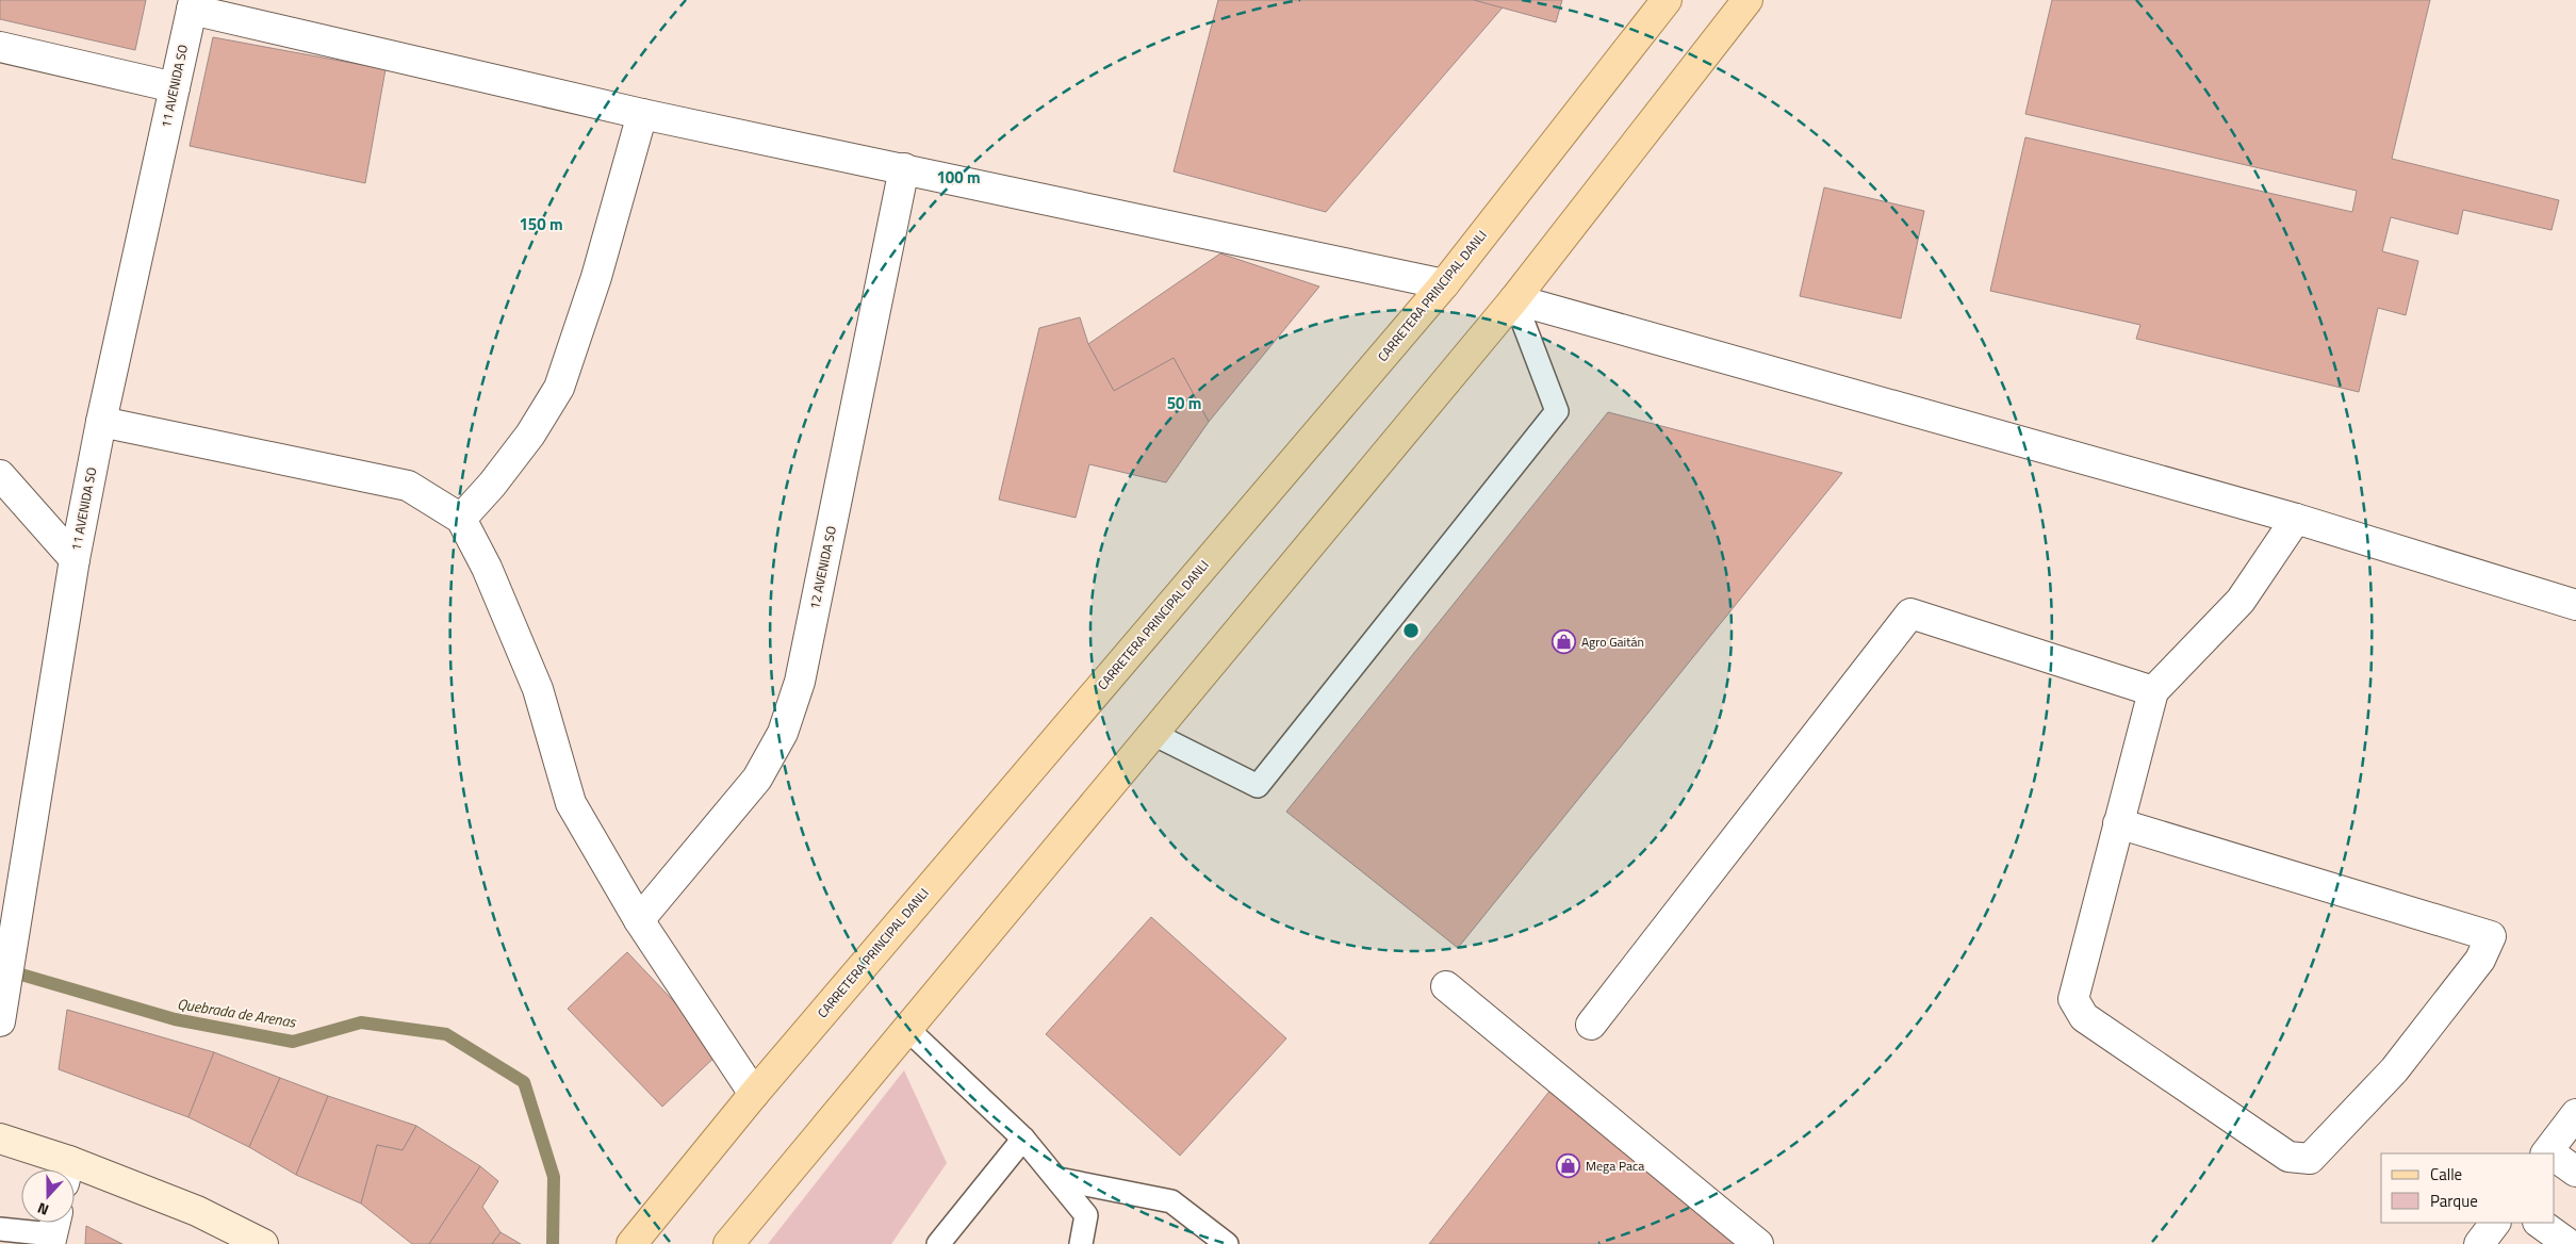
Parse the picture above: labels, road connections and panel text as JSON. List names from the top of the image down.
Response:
{
  "streets": {
    "main road": ["CARRETERA PRINCIPAL DANLI"],
    "street": ["11 AVENIDA SO", "12 AVENIDA SO"]
  },
  "water": ["Quebrada de Arenas"],
  "places": {
    "shop": ["Agro Gaitán", "Mega Paca"]
  },
  "legend": ["Calle", "Parque"],
  "north": "bottom",
  "rings": ["100 m", "150 m", "50 m"]
}
